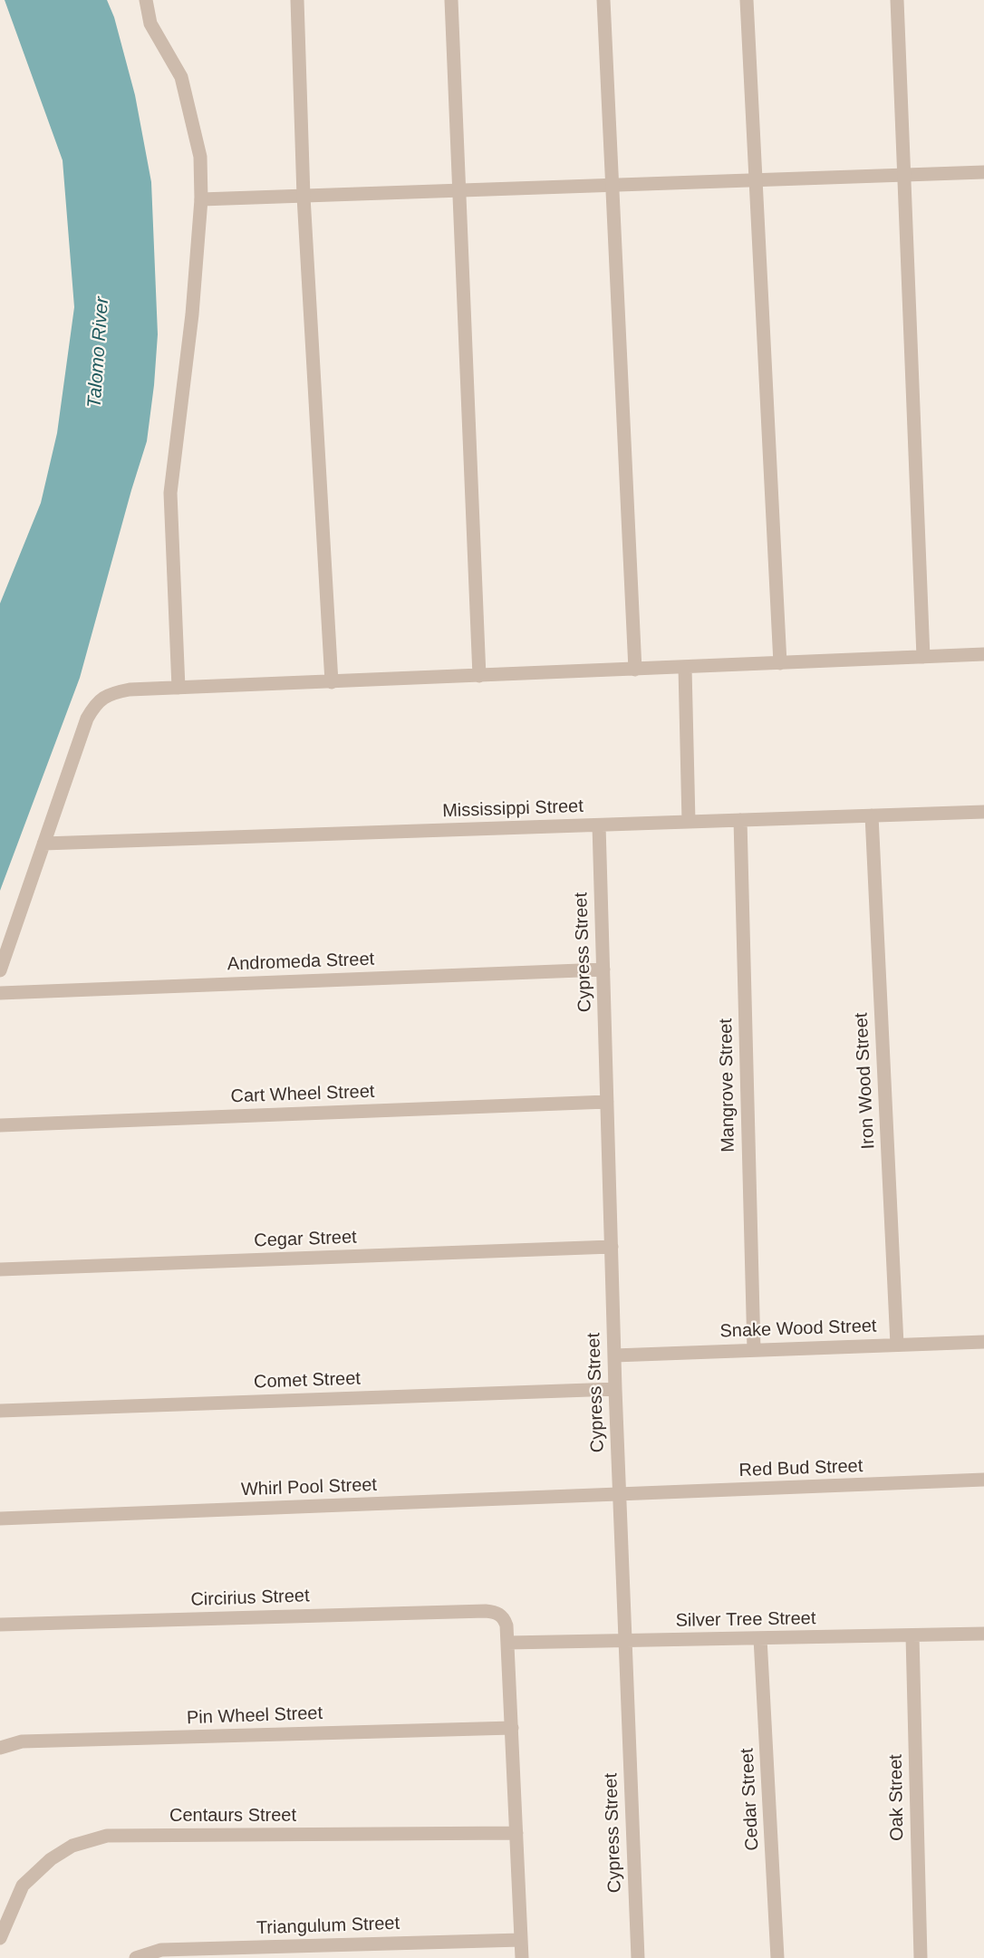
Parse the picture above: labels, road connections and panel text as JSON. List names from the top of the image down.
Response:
{
  "streets": {
    "street": [
      "Mississippi Street",
      "Cypress Street",
      "Andromeda Street",
      "Iron Wood Street",
      "Mangrove Street",
      "Cart Wheel Street",
      "Cegar Street",
      "Snake Wood Street",
      "Comet Street",
      "Red Bud Street",
      "Whirl Pool Street",
      "Circirius Street",
      "Silver Tree Street",
      "Pin Wheel Street",
      "Oak Street",
      "Cedar Street",
      "Centaurs Street",
      "Triangulum Street"
    ]
  },
  "crossings": [
    ["Mississippi Street", "Cypress Street"],
    ["Mississippi Street", "Iron Wood Street"],
    ["Mississippi Street", "Mangrove Street"],
    ["Cypress Street", "Andromeda Street"],
    ["Cypress Street", "Cart Wheel Street"],
    ["Cypress Street", "Cegar Street"],
    ["Cypress Street", "Snake Wood Street"],
    ["Cypress Street", "Comet Street"],
    ["Cypress Street", "Red Bud Street"],
    ["Cypress Street", "Whirl Pool Street"],
    ["Cypress Street", "Silver Tree Street"],
    ["Iron Wood Street", "Snake Wood Street"],
    ["Mangrove Street", "Snake Wood Street"],
    ["Red Bud Street", "Whirl Pool Street"],
    ["Circirius Street", "Silver Tree Street"],
    ["Silver Tree Street", "Oak Street"],
    ["Silver Tree Street", "Cedar Street"]
  ],
  "water": ["Talomo River"]
}
